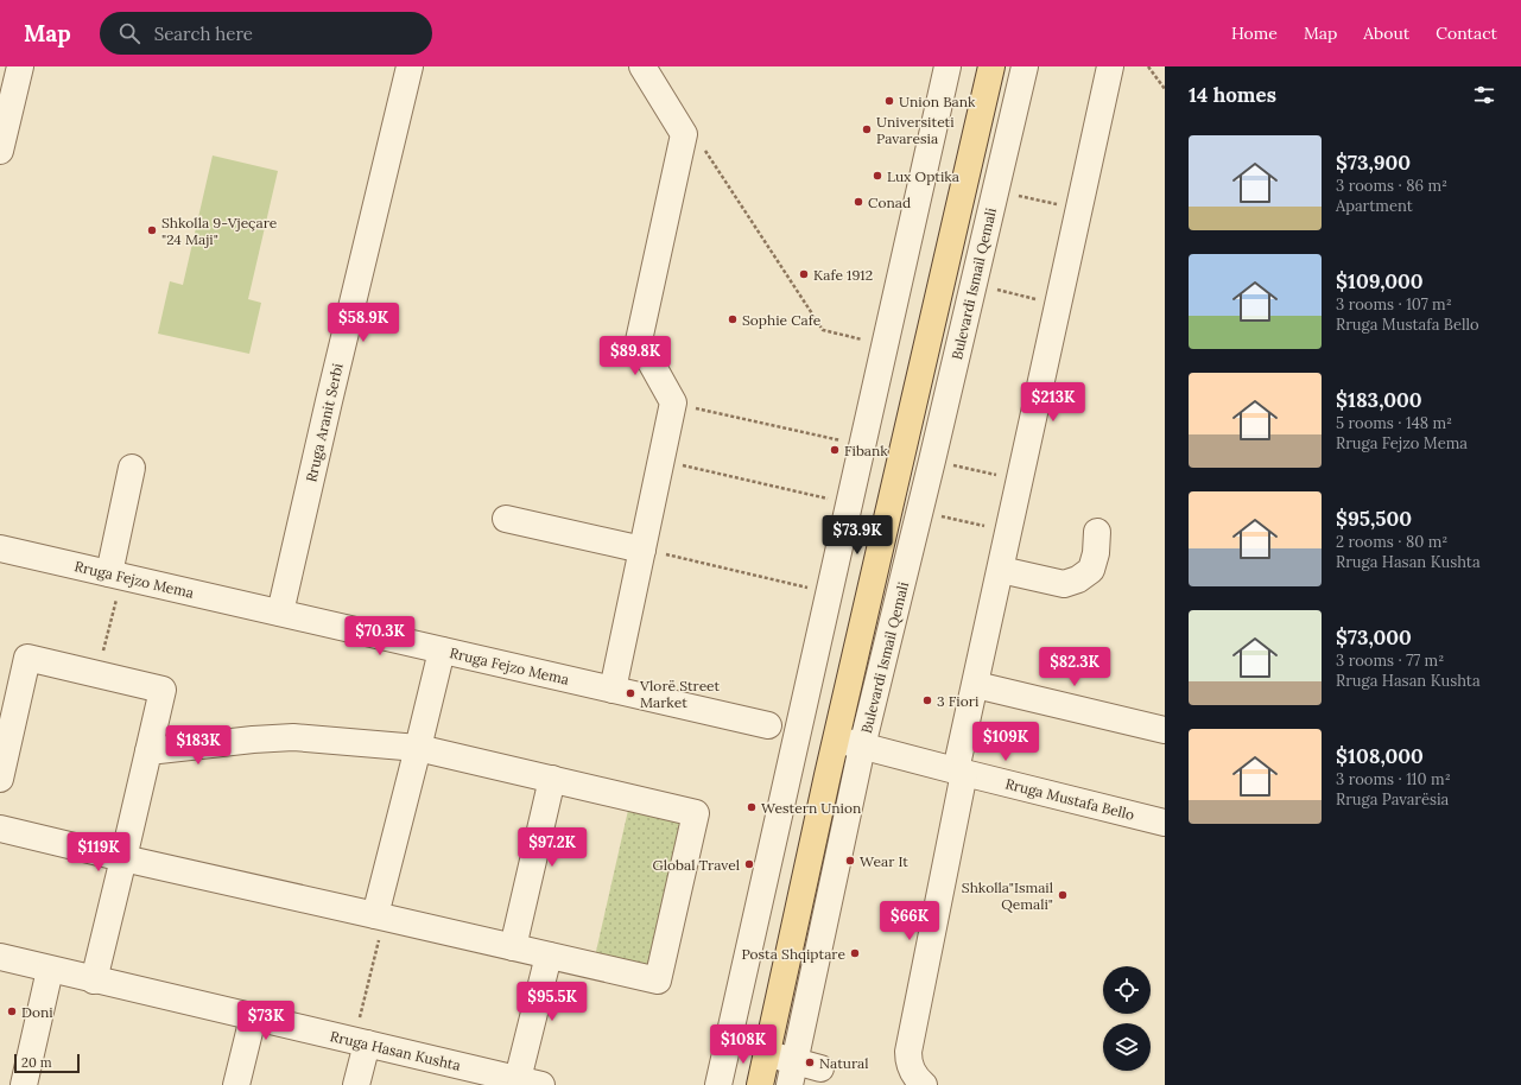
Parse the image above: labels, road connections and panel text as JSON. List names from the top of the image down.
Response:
{
  "streets": {
    "main road": ["Bulevardi Ismail Qemali"],
    "street": [
      "Rruga Aranit Serbi",
      "Rruga Fejzo Mema",
      "Rruga Mustafa Bello",
      "Rruga Hasan Kushta"
    ]
  },
  "crossings": [
    ["Bulevardi Ismail Qemali", "Rruga Mustafa Bello"],
    ["Rruga Aranit Serbi", "Rruga Fejzo Mema"]
  ],
  "places": [
    "Union Bank",
    "Universiteti Pavaresia",
    "Lux Optika",
    "Conad",
    "Shkolla 9-Vjeçare \"24 Maji\"",
    "Kafe 1912",
    "Sophie Cafe",
    "Fibank",
    "Vlorë Street Market",
    "3 Fiori",
    "Western Union",
    "Wear It",
    "Global Travel",
    "Shkolla\"Ismail Qemali\"",
    "Posta Shqiptare",
    "Doni",
    "Natural"
  ],
  "scale_bar": "20 m",
  "page": {
    "header": "Map",
    "search": "Search here",
    "nav": [
      "Home",
      "Map",
      "About",
      "Contact"
    ],
    "heading": "14 homes",
    "list": [
      {
        "name": "$73,900",
        "note": "3 rooms · 86 m² · Apartment"
      },
      {
        "name": "$109,000",
        "note": "3 rooms · 107 m² · Rruga Mustafa Bello"
      },
      {
        "name": "$183,000",
        "note": "5 rooms · 148 m² · Rruga Fejzo Mema"
      },
      {
        "name": "$95,500",
        "note": "2 rooms · 80 m² · Rruga Hasan Kushta"
      },
      {
        "name": "$73,000",
        "note": "3 rooms · 77 m² · Rruga Hasan Kushta"
      },
      {
        "name": "$108,000",
        "note": "3 rooms · 110 m² · Rruga Pavarësia"
      }
    ],
    "price": [
      "$58.9K",
      "$89.8K",
      "$213K",
      "$73.9K",
      "$70.3K",
      "$82.3K",
      "$109K",
      "$183K",
      "$97.2K",
      "$119K",
      "$66K",
      "$95.5K",
      "$73K",
      "$108K"
    ],
    "scale": "20 m"
  }
}
